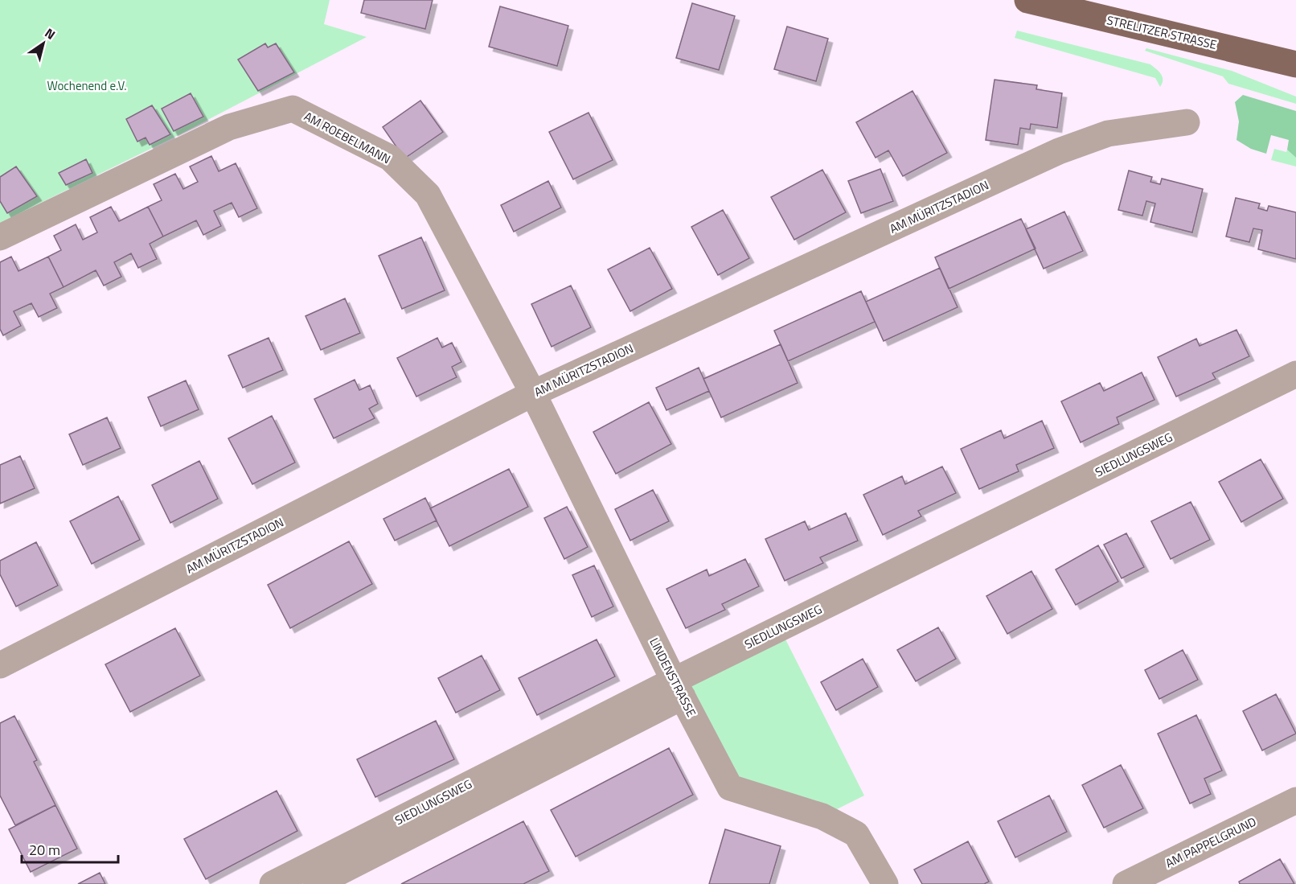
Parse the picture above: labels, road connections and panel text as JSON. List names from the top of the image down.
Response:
{
  "streets": {
    "main road": ["STRELITZER STRASSE"],
    "street": [
      "AM ROEBELMANN",
      "AM MÜRITZSTADION",
      "SIEDLUNGSWEG",
      "LINDENSTRASSE",
      "AM PAPPELGRUND"
    ]
  },
  "crossings": [
    ["AM ROEBELMANN", "AM MÜRITZSTADION"],
    ["AM ROEBELMANN", "LINDENSTRASSE"],
    ["AM MÜRITZSTADION", "LINDENSTRASSE"],
    ["SIEDLUNGSWEG", "LINDENSTRASSE"]
  ],
  "parks": ["Wochenend e.V."],
  "scale_bar": "20 m",
  "north": "top right"
}
